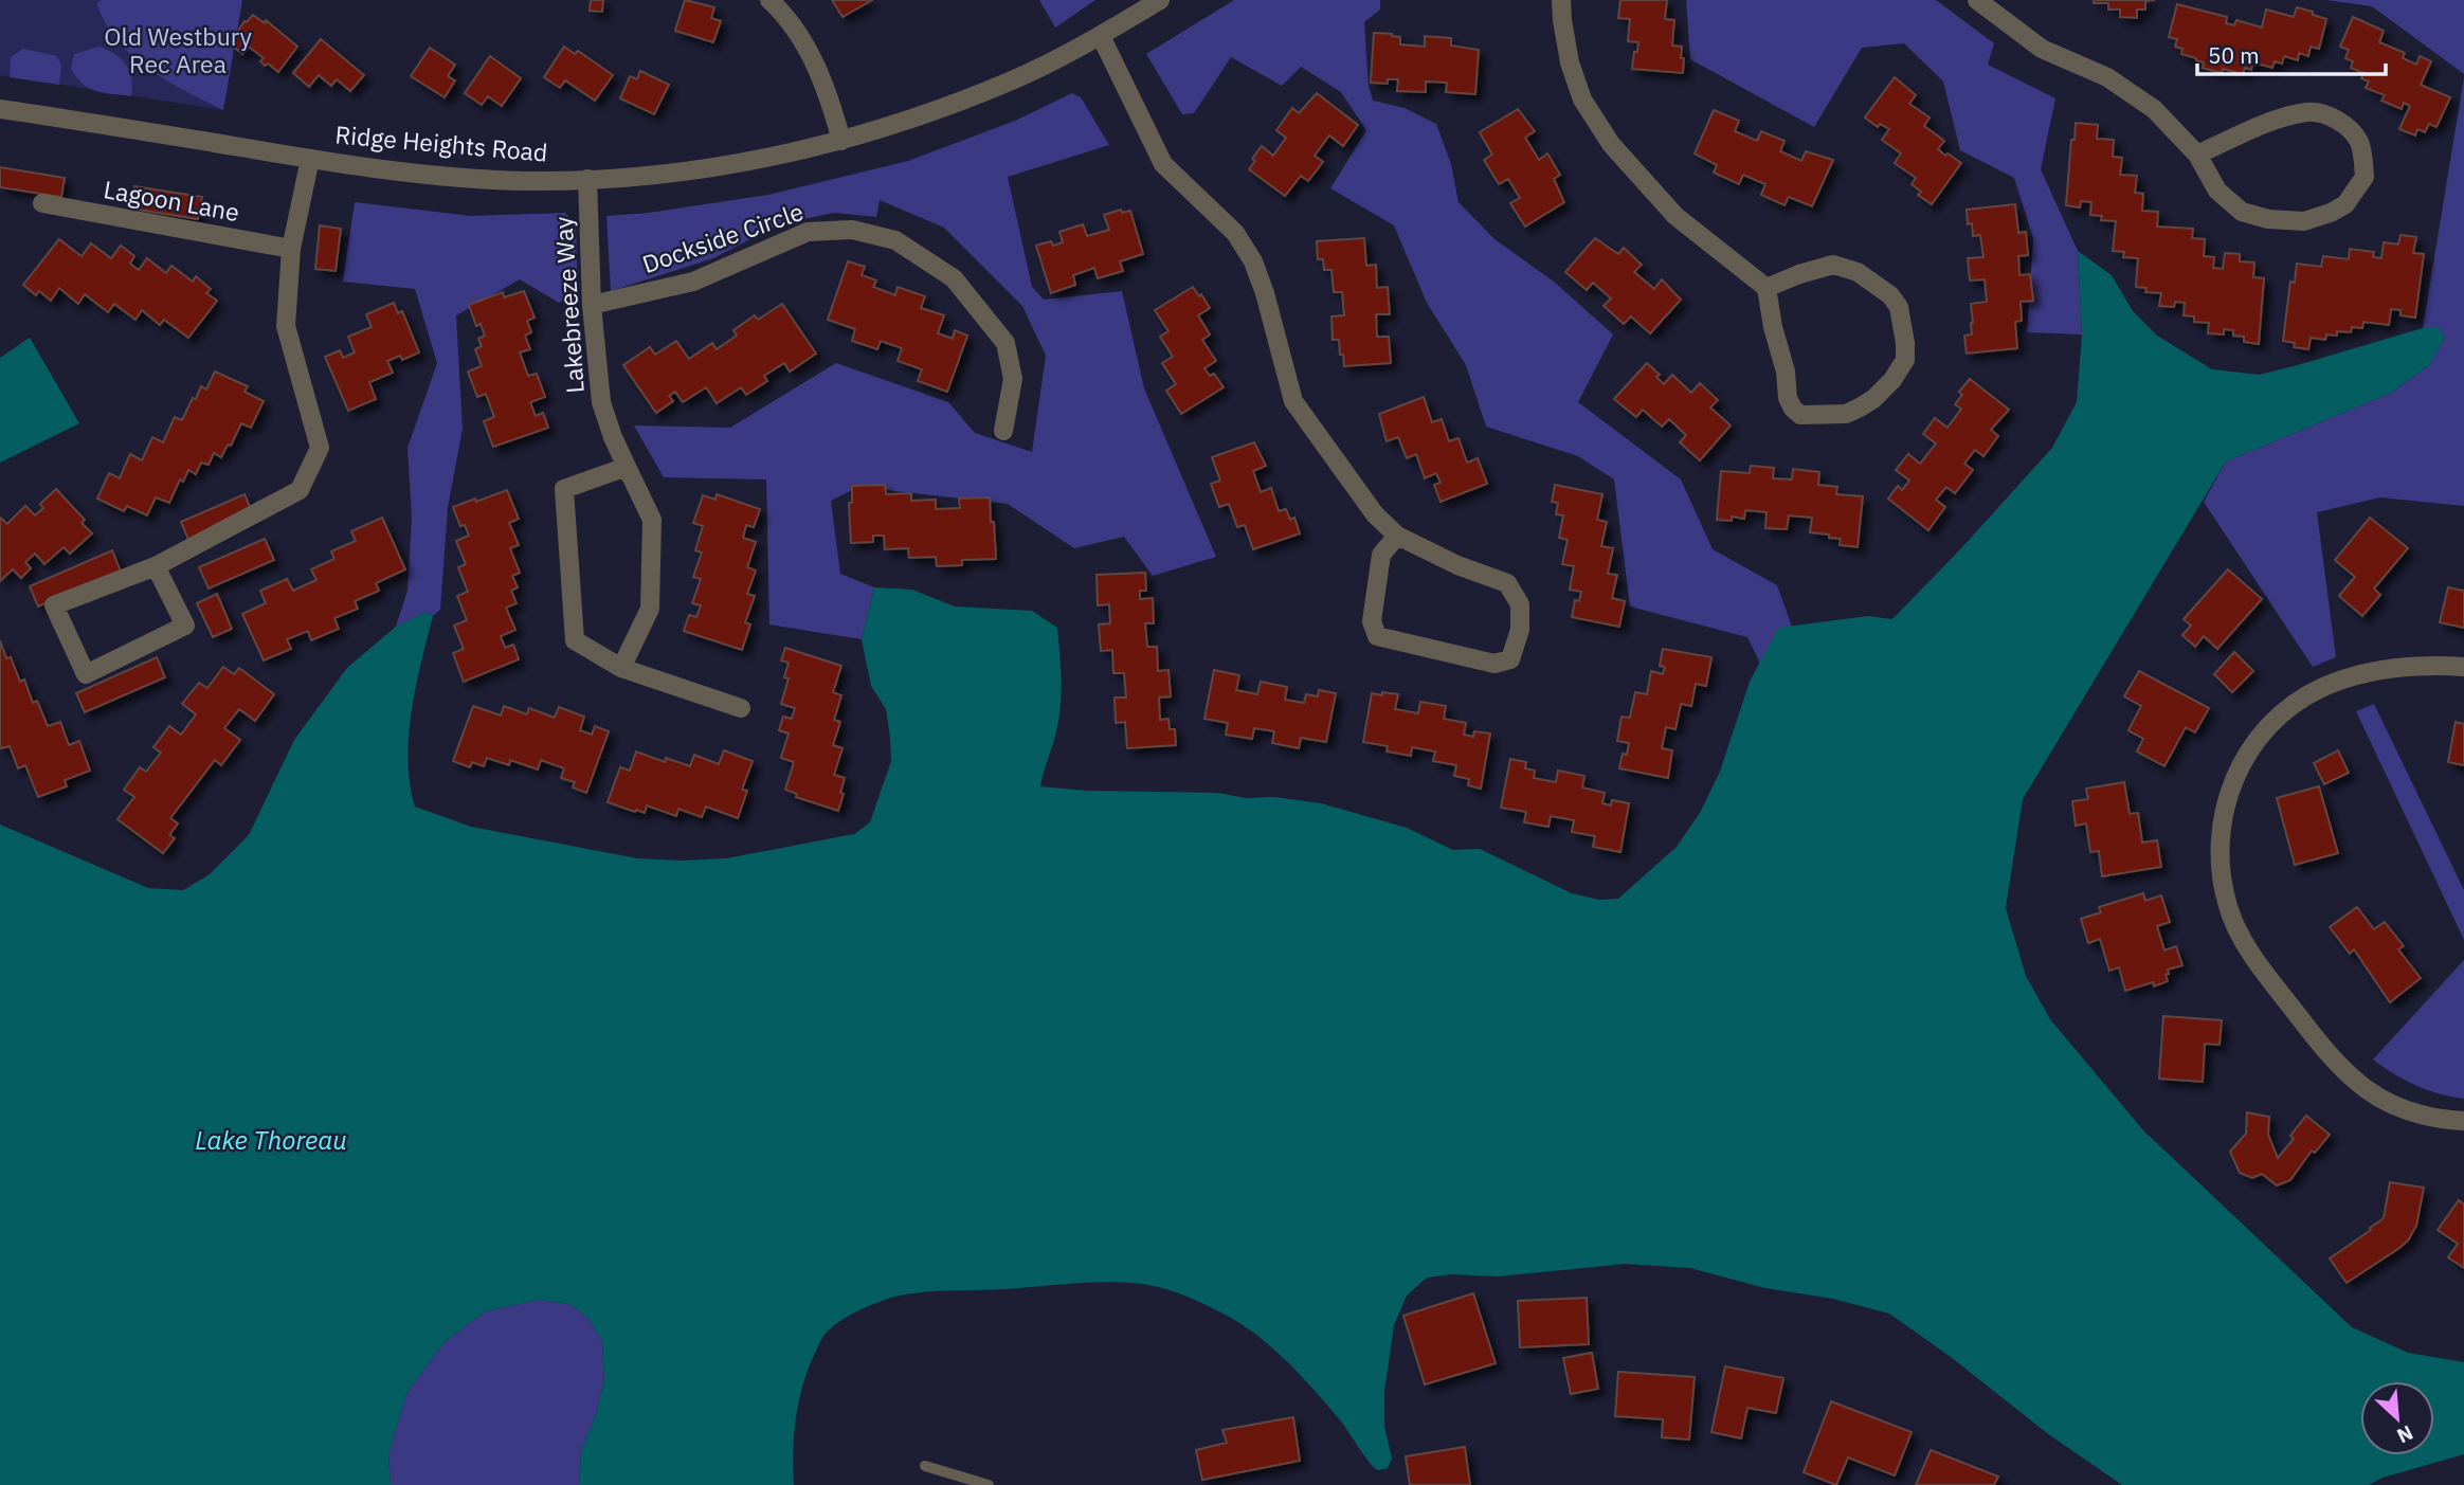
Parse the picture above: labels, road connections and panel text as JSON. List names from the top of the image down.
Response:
{
  "streets": {
    "street": [
      "Ridge Heights Road",
      "Lagoon Lane",
      "Dockside Circle",
      "Lakebreeze Way"
    ]
  },
  "crossings": [
    ["Ridge Heights Road", "Lakebreeze Way"],
    ["Dockside Circle", "Lakebreeze Way"]
  ],
  "water": ["Lake Thoreau"],
  "parks": ["Old Westbury Rec Area"],
  "scale_bar": "50 m",
  "north": "bottom right"
}
